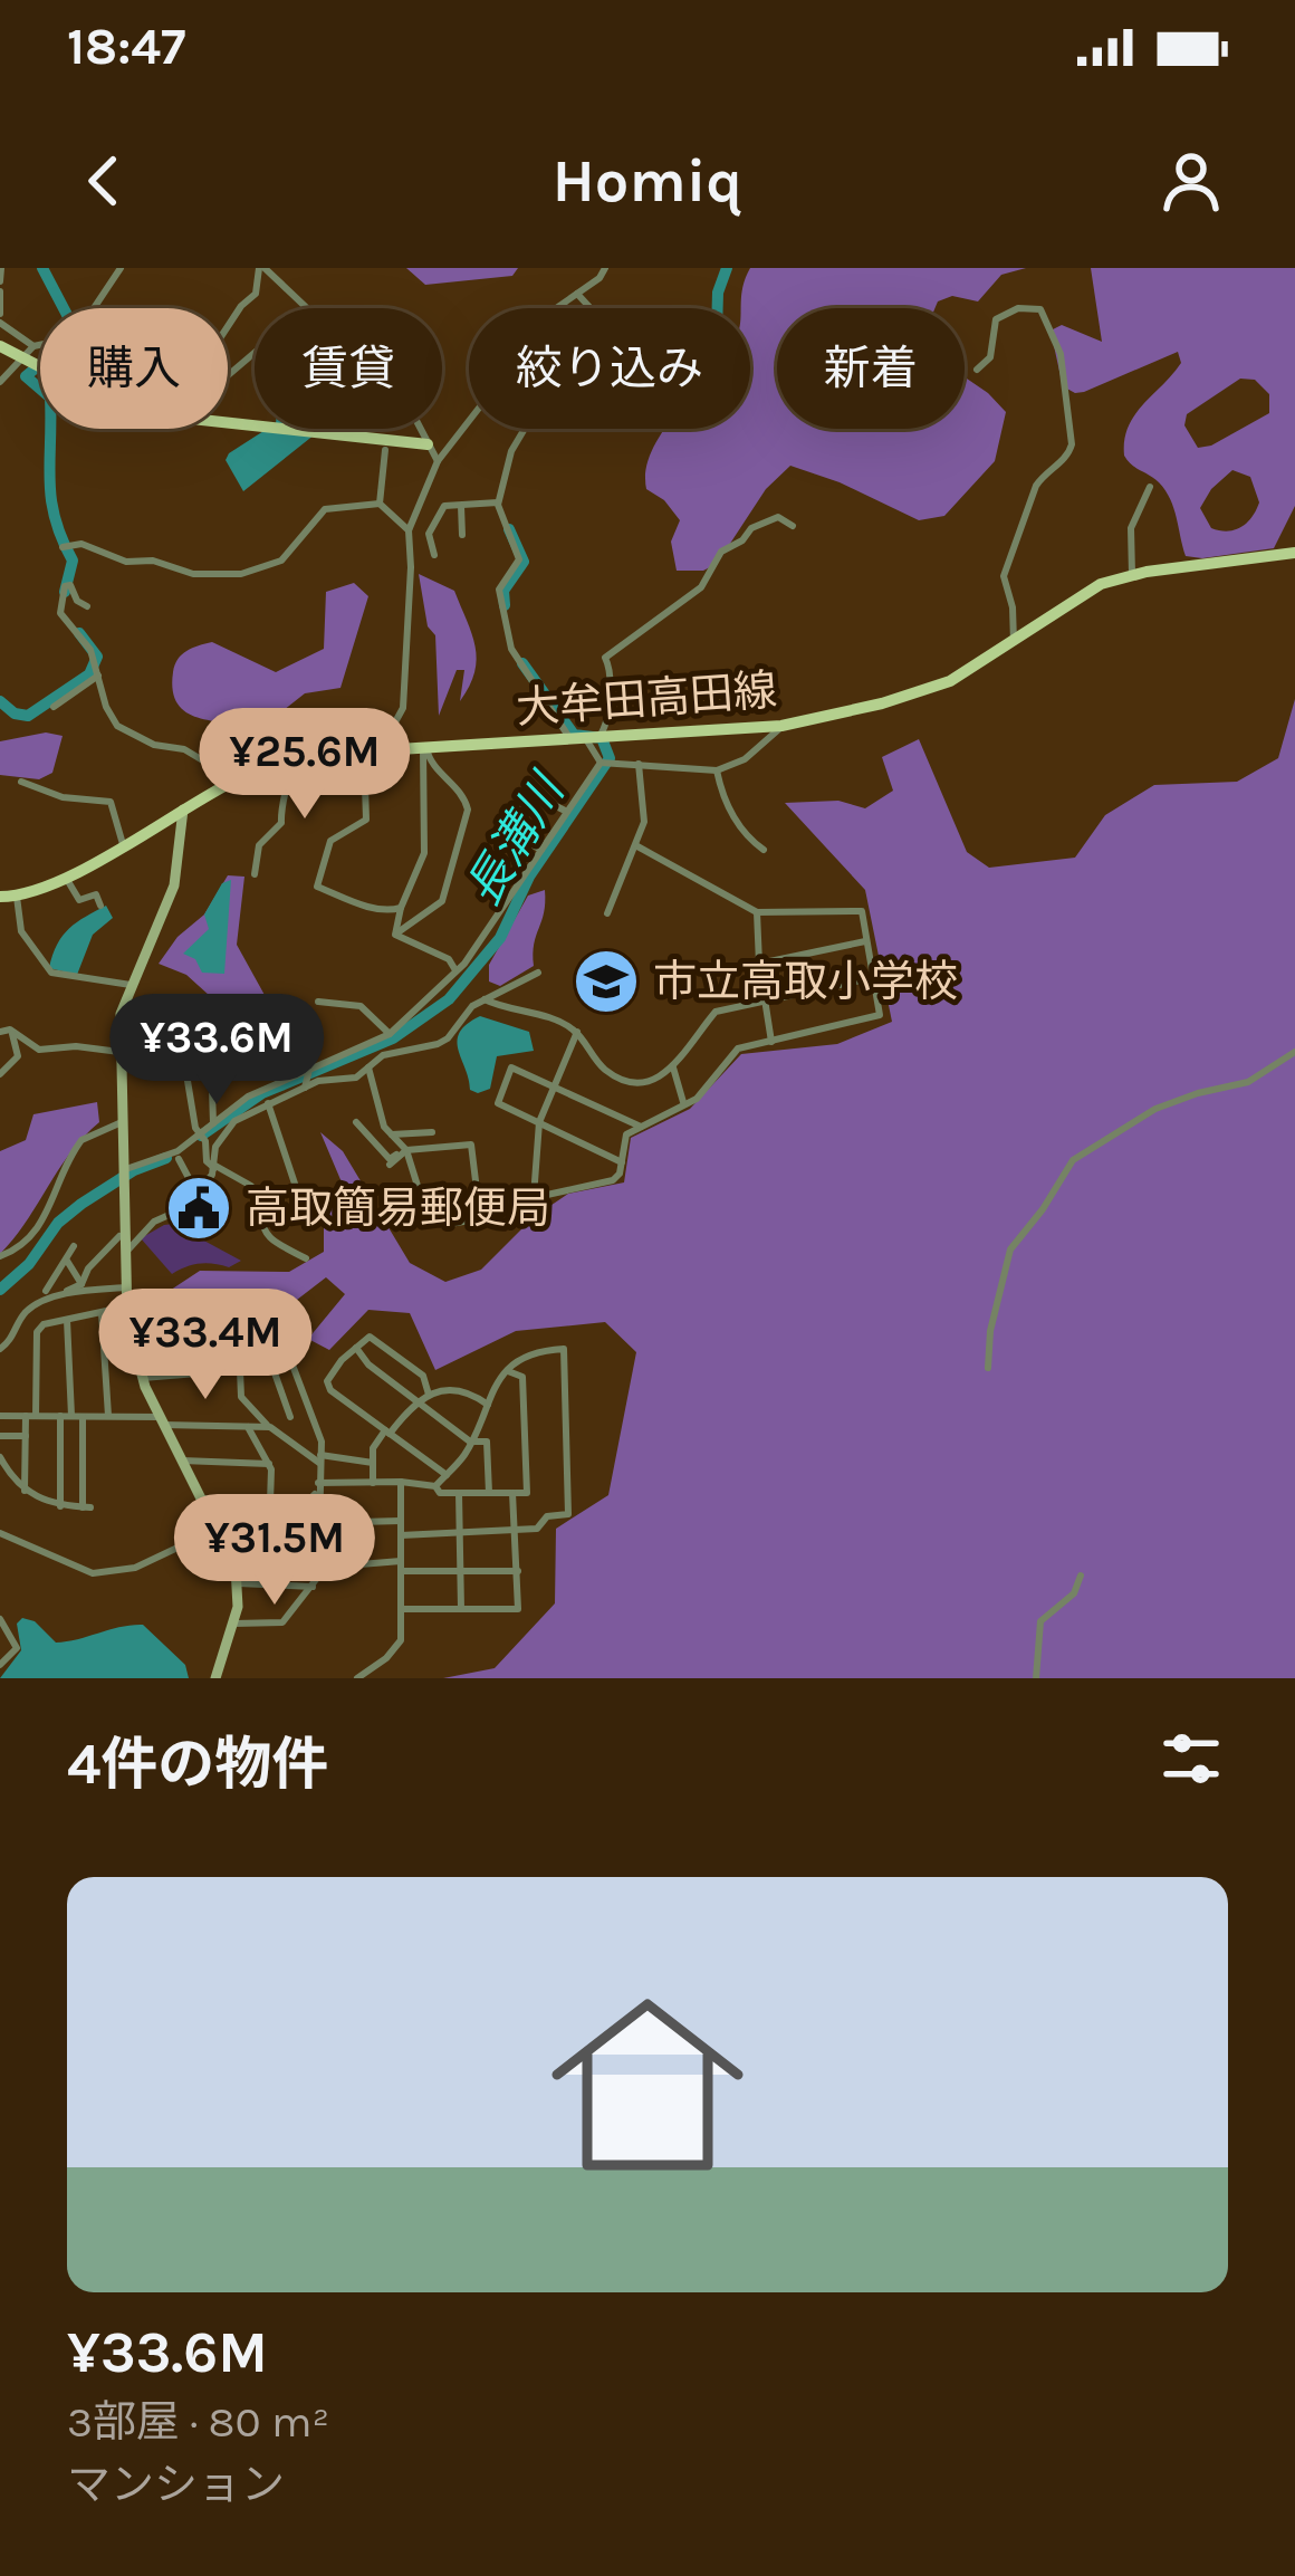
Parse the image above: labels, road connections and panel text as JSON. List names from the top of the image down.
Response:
{
  "streets": {
    "main road": ["大牟田高田線"]
  },
  "water": ["長溝川"],
  "places": {
    "school or university": ["市立高取小学校"],
    "public building": ["高取簡易郵便局"]
  },
  "page": {
    "status": "18:47",
    "header": "Homiq",
    "chip": [
      "購入",
      "賃貸",
      "絞り込み",
      "新着"
    ],
    "price": [
      "¥25.6M",
      "¥33.6M",
      "¥33.4M",
      "¥31.5M"
    ],
    "heading": "4件の物件",
    "list": [
      {
        "name": "¥33.6M",
        "note": "3部屋 · 80 m² · マンション"
      }
    ]
  }
}
